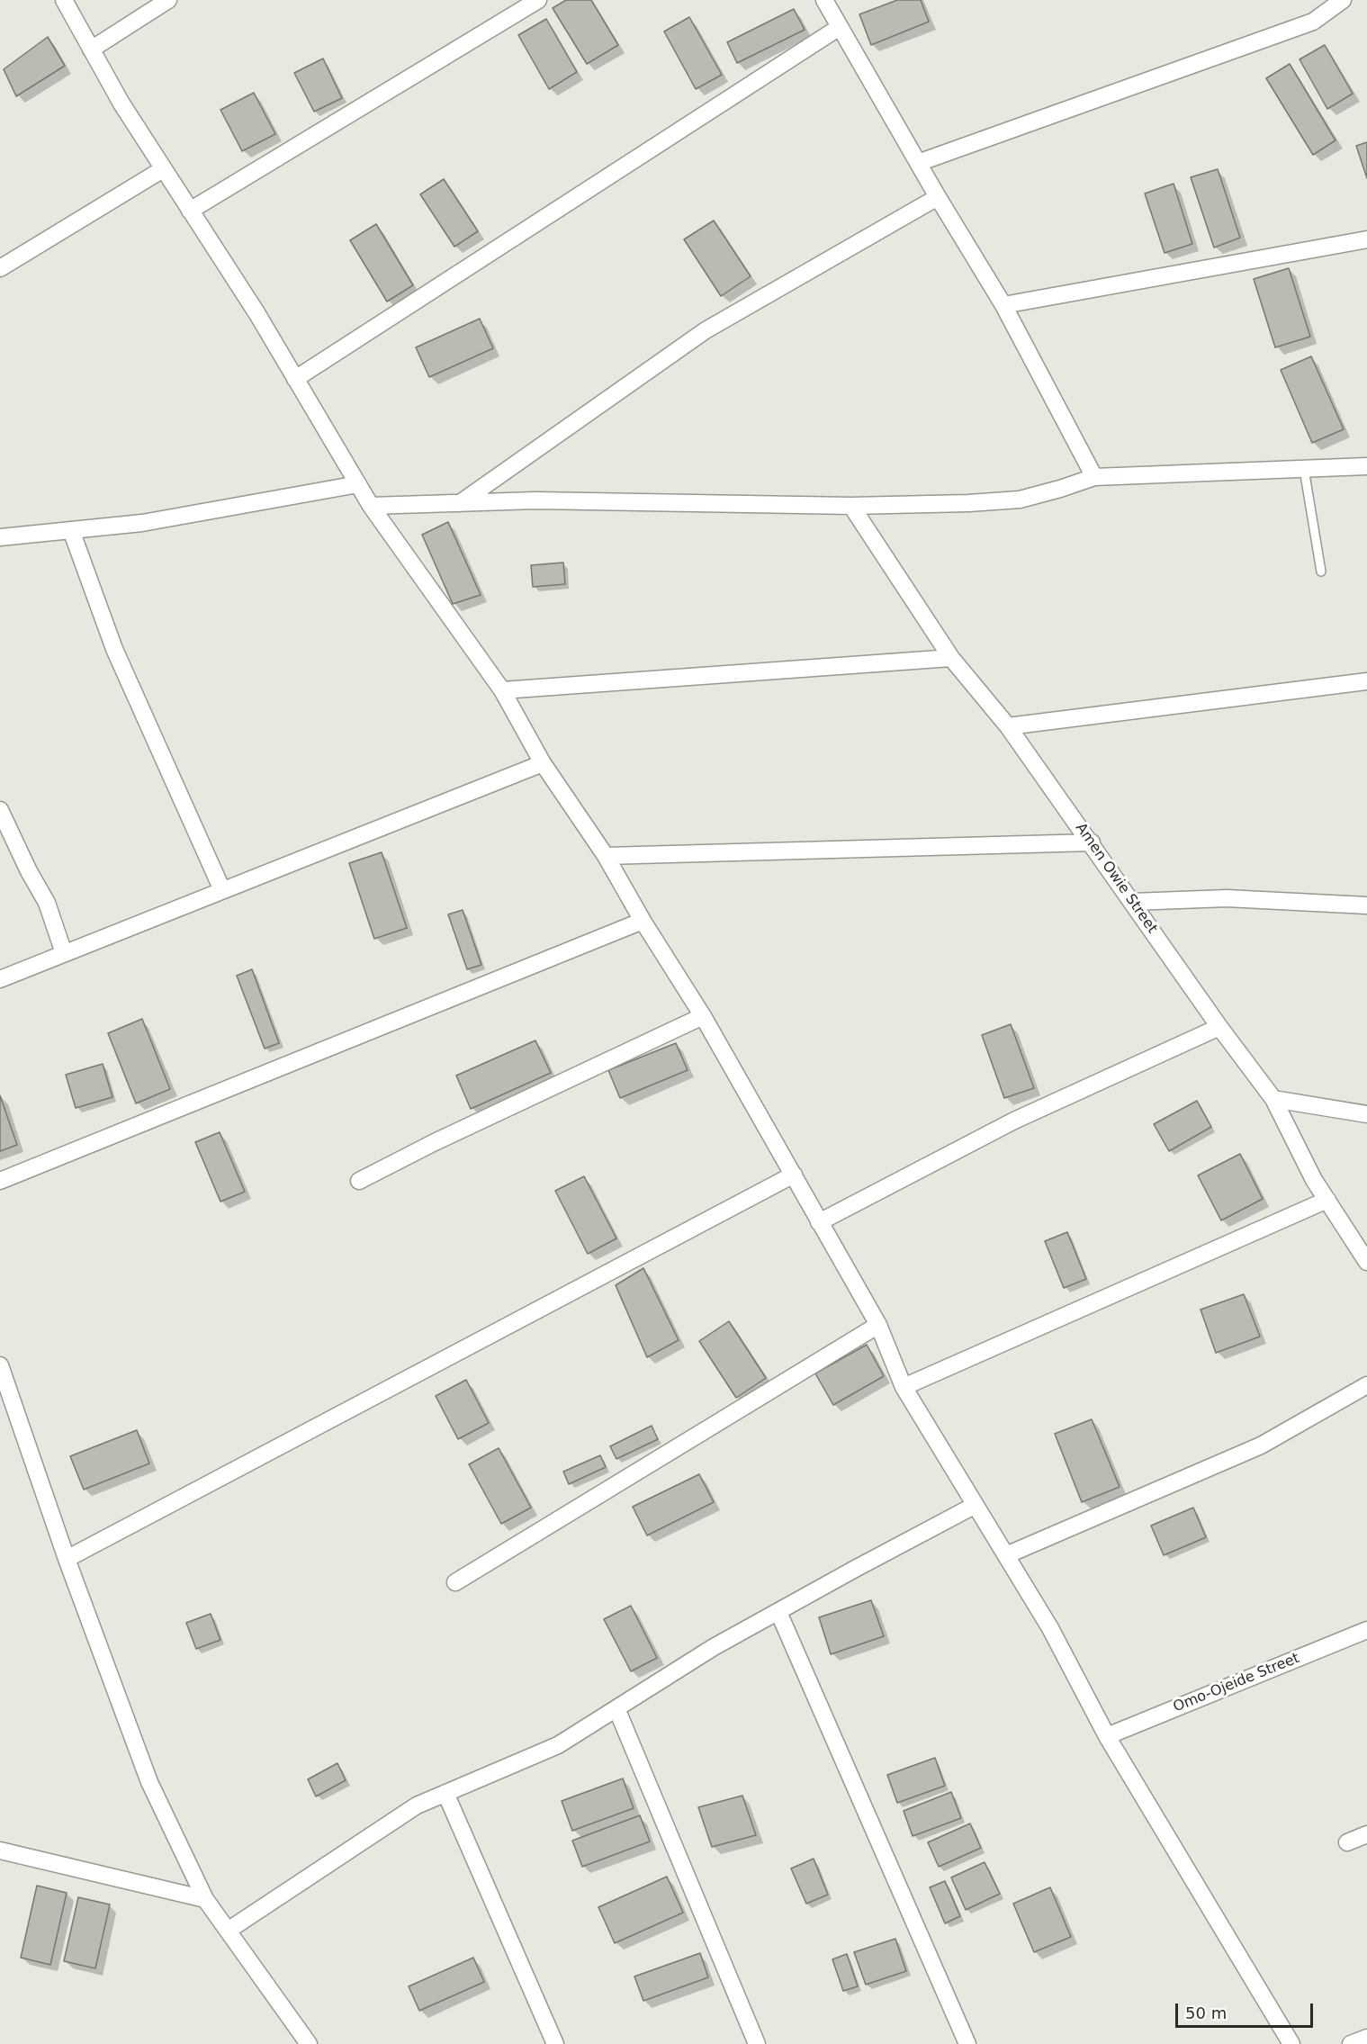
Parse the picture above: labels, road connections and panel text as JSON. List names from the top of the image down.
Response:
{
  "streets": {
    "street": ["Amen Owie Street", "Omo-Ojeide Street"]
  },
  "scale_bar": "50 m"
}
